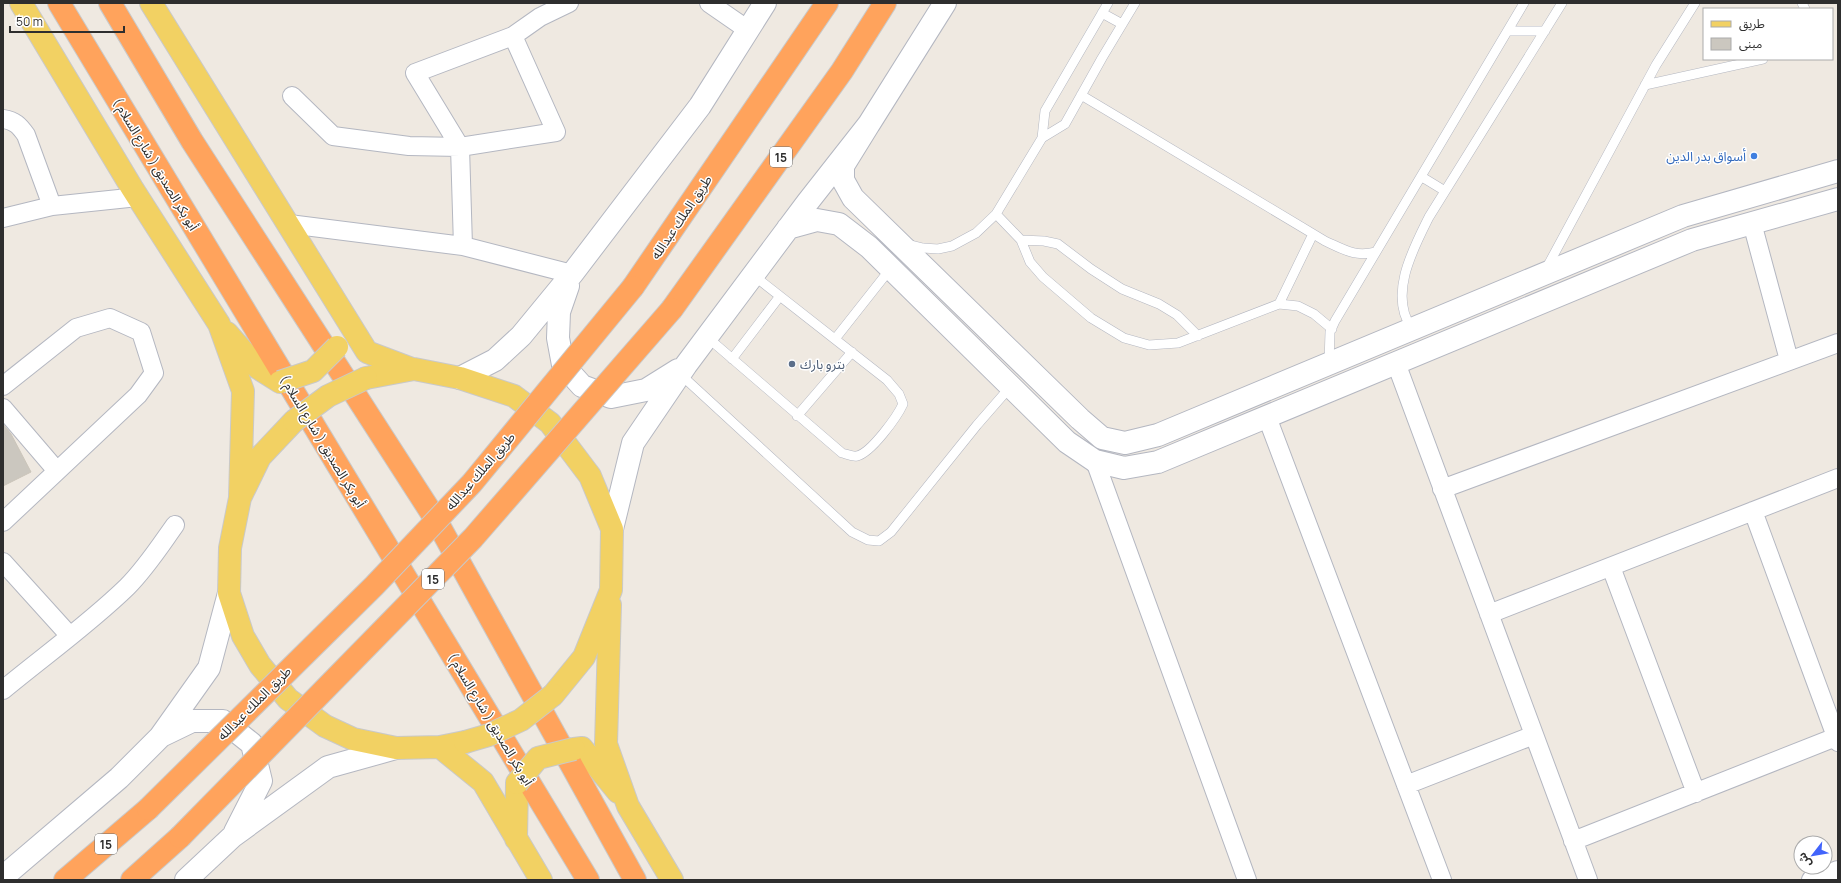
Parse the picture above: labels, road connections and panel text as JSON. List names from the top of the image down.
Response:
{
  "streets": {
    "highway": ["15", "( شارع السلام ) أبو بكر الصديق", "طريق الملك عبدالله"]
  },
  "places": ["أسواق بدر الدين", "بترو بارك"],
  "legend": ["طريق", "مبنى"],
  "scale_bar": "50 m",
  "north": "bottom left"
}
